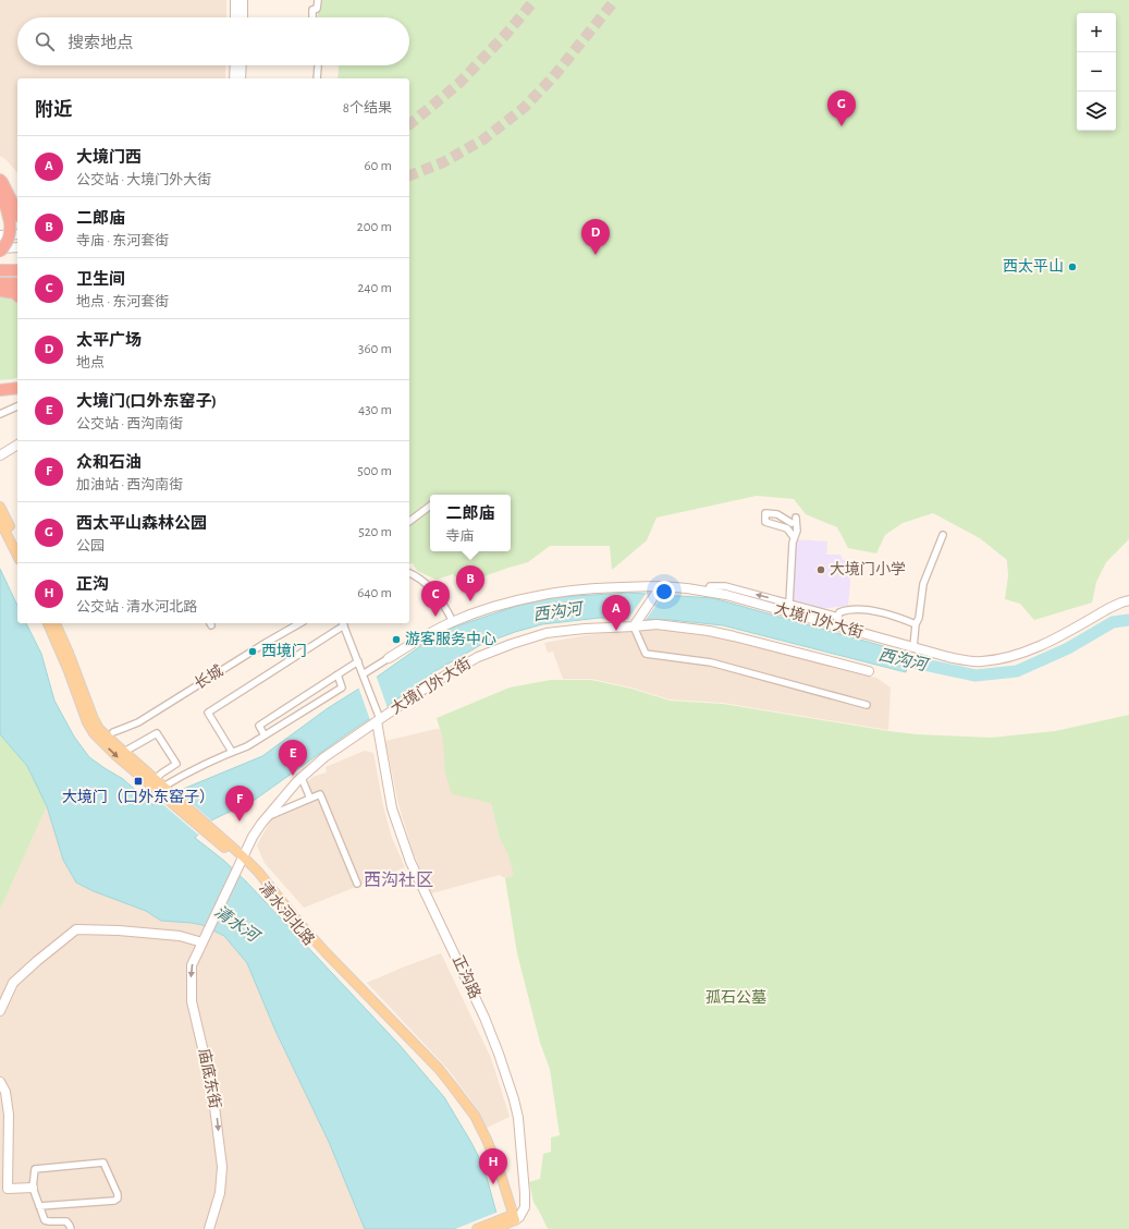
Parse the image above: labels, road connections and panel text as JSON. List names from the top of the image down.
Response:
{
  "streets": {
    "main road": ["清水河北路"],
    "street": [
      "大境门外大街",
      "长城",
      "正沟路",
      "庙底东街"
    ]
  },
  "crossings": [
    ["大境门外大街", "正沟路"],
    ["大境门外大街", "庙底东街"],
    ["清水河北路", "正沟路"],
    ["清水河北路", "庙底东街"]
  ],
  "one_way": ["庙底东街"],
  "districts": ["西沟社区"],
  "water": ["西沟河", "清水河"],
  "parks": ["孤石公墓"],
  "places": {
    "other": [
      "西太平山",
      "大境门小学",
      "游客服务中心",
      "西境门"
    ],
    "transit": ["大境门（口外东窑子）"]
  },
  "page": {
    "map_buttons": ["+", "−"],
    "search": "搜索地点",
    "heading": ["附近", "8个结果"],
    "pins": [
      "G",
      "D",
      "B",
      "C",
      "A",
      "E",
      "F",
      "H"
    ],
    "list": [
      {
        "mark": "A",
        "name": "大境门西",
        "note": "公交站 · 大境门外大街",
        "value": "60 m"
      },
      {
        "mark": "B",
        "name": "二郎庙",
        "note": "寺庙 · 东河套街",
        "value": "200 m"
      },
      {
        "mark": "C",
        "name": "卫生间",
        "note": "地点 · 东河套街",
        "value": "240 m"
      },
      {
        "mark": "D",
        "name": "太平广场",
        "note": "地点",
        "value": "360 m"
      },
      {
        "mark": "E",
        "name": "大境门(口外东窑子)",
        "note": "公交站 · 西沟南街",
        "value": "430 m"
      },
      {
        "mark": "F",
        "name": "众和石油",
        "note": "加油站 · 西沟南街",
        "value": "500 m"
      },
      {
        "mark": "G",
        "name": "西太平山森林公园",
        "note": "公园",
        "value": "520 m"
      },
      {
        "mark": "H",
        "name": "正沟",
        "note": "公交站 · 清水河北路",
        "value": "640 m"
      }
    ],
    "popup": ["二郎庙", "寺庙"]
  }
}
